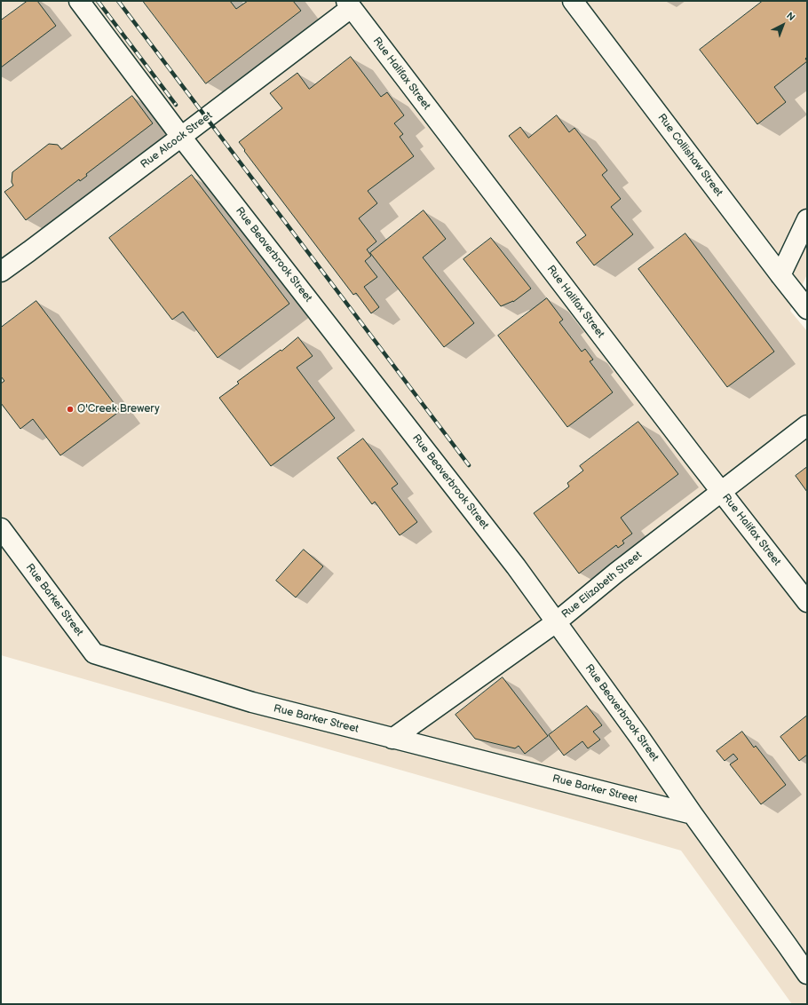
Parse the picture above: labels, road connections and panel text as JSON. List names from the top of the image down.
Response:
{
  "streets": {
    "street": [
      "Rue Halifax Street",
      "Rue Alcock Street",
      "Rue Collishaw Street",
      "Rue Beaverbrook Street",
      "Rue Elizabeth Street",
      "Rue Barker Street"
    ]
  },
  "crossings": [
    ["Rue Halifax Street", "Rue Alcock Street"],
    ["Rue Halifax Street", "Rue Elizabeth Street"],
    ["Rue Alcock Street", "Rue Beaverbrook Street"],
    ["Rue Beaverbrook Street", "Rue Elizabeth Street"],
    ["Rue Beaverbrook Street", "Rue Barker Street"],
    ["Rue Elizabeth Street", "Rue Barker Street"]
  ],
  "places": ["O'Creek Brewery"],
  "north": "top right"
}
